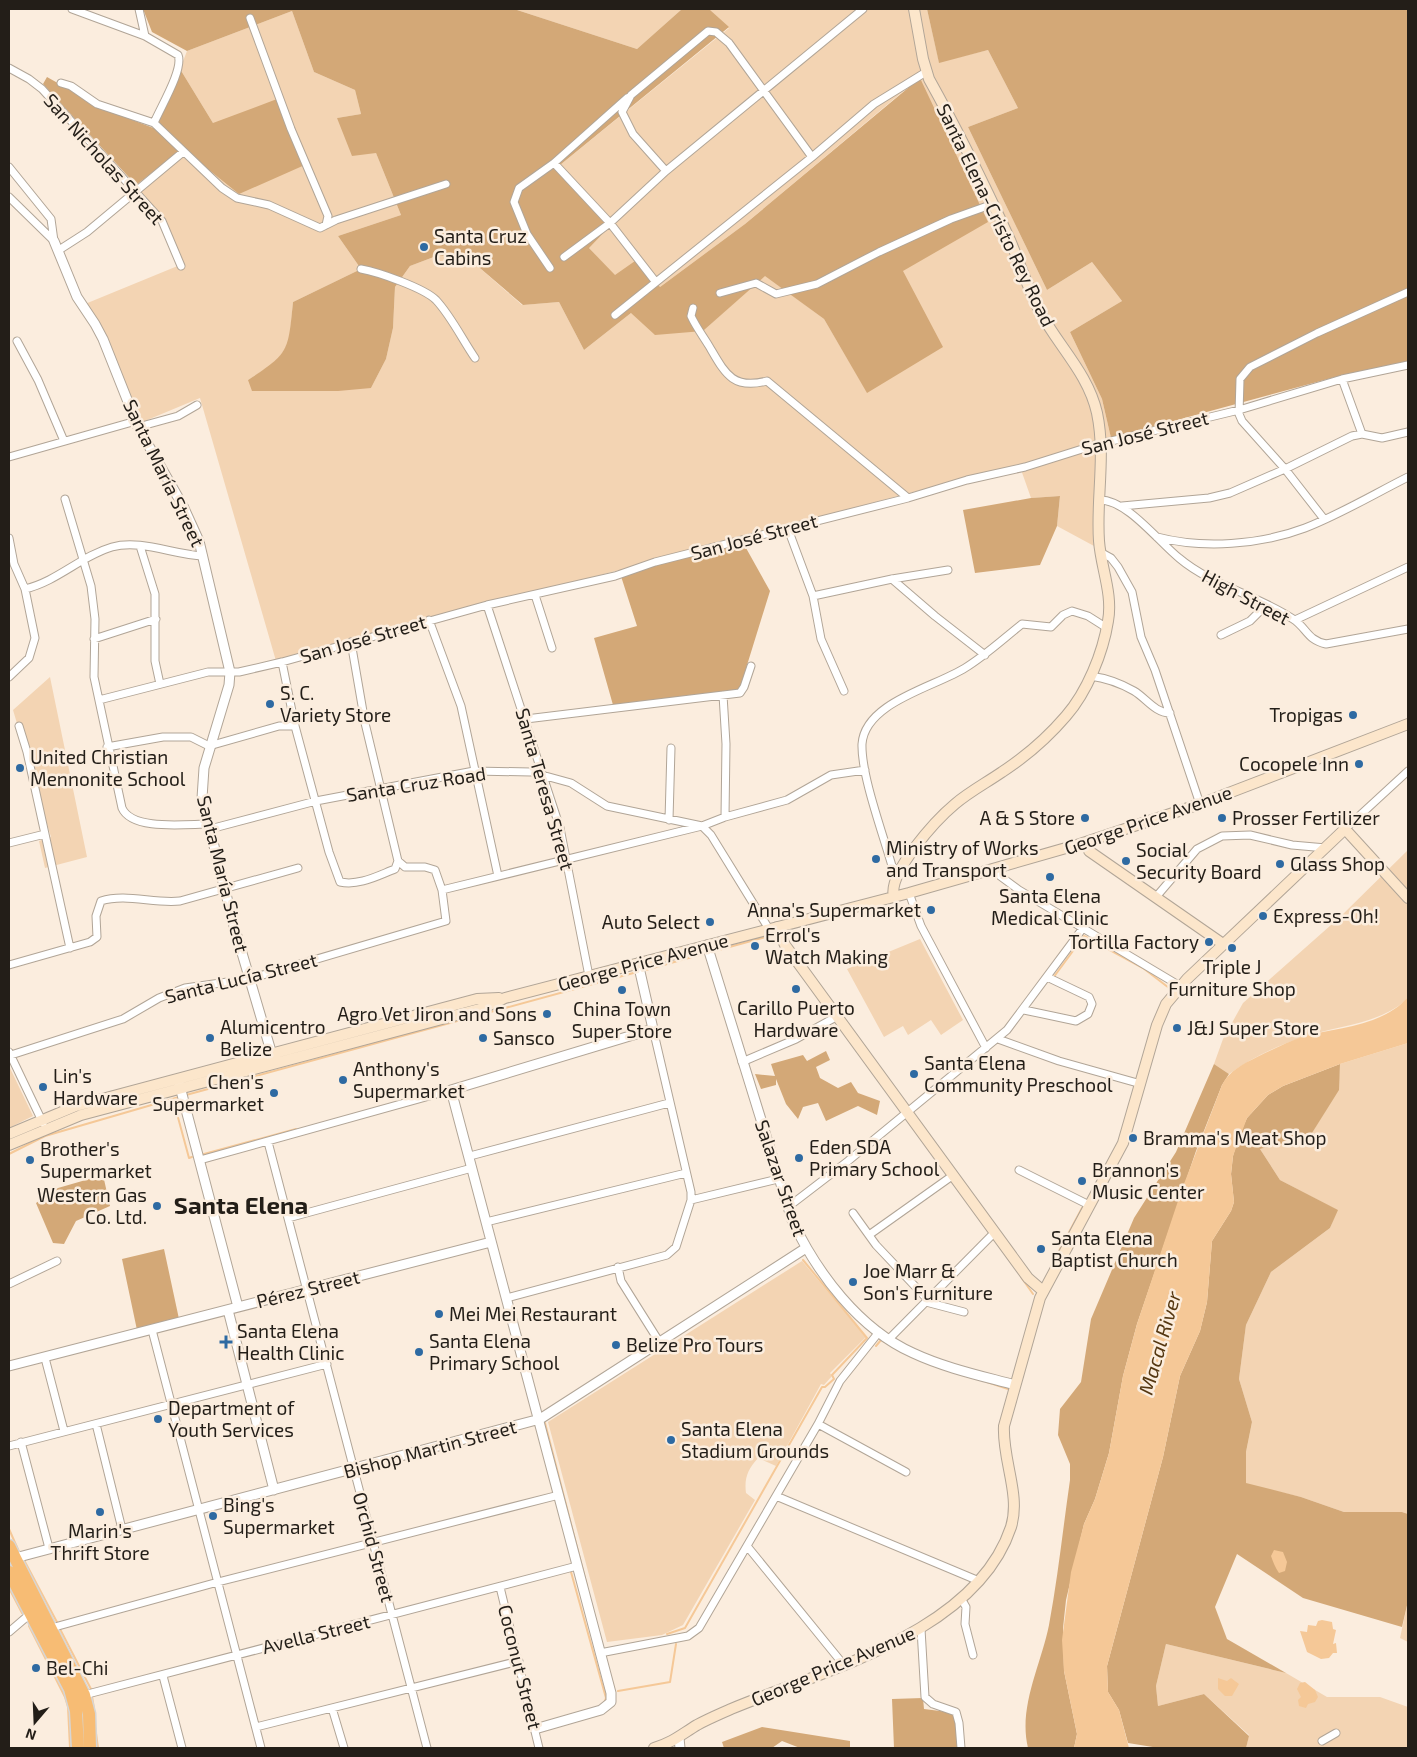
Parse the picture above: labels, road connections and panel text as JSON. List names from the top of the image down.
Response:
{
  "streets": {
    "main road": ["Santa Elena-Cristo Rey Road", "George Price Avenue"],
    "street": [
      "San Nicholas Street",
      "San José Street",
      "Santa María Street",
      "High Street",
      "Santa Cruz Road",
      "Santa Teresa Street",
      "Santa Lucía Street",
      "Salazar Street",
      "Pérez Street",
      "Bishop Martin Street",
      "Orchid Street",
      "Avella Street",
      "Coconut Street"
    ]
  },
  "crossings": [
    ["Santa Elena-Cristo Rey Road", "San José Street"],
    ["Santa Elena-Cristo Rey Road", "High Street"],
    ["Santa Elena-Cristo Rey Road", "George Price Avenue"],
    ["San José Street", "Santa María Street"],
    ["San José Street", "Santa Cruz Road"],
    ["San José Street", "Santa Teresa Street"],
    ["Santa María Street", "Santa Cruz Road"],
    ["Santa María Street", "George Price Avenue"],
    ["Santa María Street", "Santa Lucía Street"],
    ["Santa Cruz Road", "Santa Teresa Street"],
    ["Santa Teresa Street", "George Price Avenue"],
    ["George Price Avenue", "Salazar Street"],
    ["Salazar Street", "Bishop Martin Street"],
    ["Pérez Street", "Orchid Street"],
    ["Bishop Martin Street", "Orchid Street"],
    ["Orchid Street", "Avella Street"],
    ["Avella Street", "Coconut Street"]
  ],
  "districts": ["Santa Elena"],
  "water": ["Macal River"],
  "places": {
    "other": [
      "Santa Cruz Cabins",
      "S. C. Variety Store",
      "Tropigas",
      "Cocopele Inn",
      "United Christian Mennonite School",
      "A & S Store",
      "Prosser Fertilizer",
      "Ministry of Works and Transport",
      "Social Security Board",
      "Glass Shop",
      "Santa Elena Medical Clinic",
      "Anna's Supermarket",
      "Express-Oh!",
      "Auto Select",
      "Tortilla Factory",
      "Errol's Watch Making",
      "Triple J Furniture Shop",
      "Carillo Puerto Hardware",
      "China Town Super Store",
      "Agro Vet Jiron and Sons",
      "J&J Super Store",
      "Alumicentro Belize",
      "Sansco",
      "Santa Elena Community Preschool",
      "Anthony's Supermarket",
      "Lin's Hardware",
      "Chen's Supermarket",
      "Bramma's Meat Shop",
      "Eden SDA Primary School",
      "Brother's Supermarket",
      "Brannon's Music Center",
      "Western Gas Co. Ltd.",
      "Santa Elena Baptist Church",
      "Joe Marr & Son's Furniture",
      "Mei Mei Restaurant",
      "Belize Pro Tours",
      "Santa Elena Primary School",
      "Department of Youth Services",
      "Santa Elena Stadium Grounds",
      "Marin's Thrift Store",
      "Bing's Supermarket",
      "Bel-Chi"
    ],
    "health": ["Santa Elena Health Clinic"]
  },
  "north": "bottom"
}
